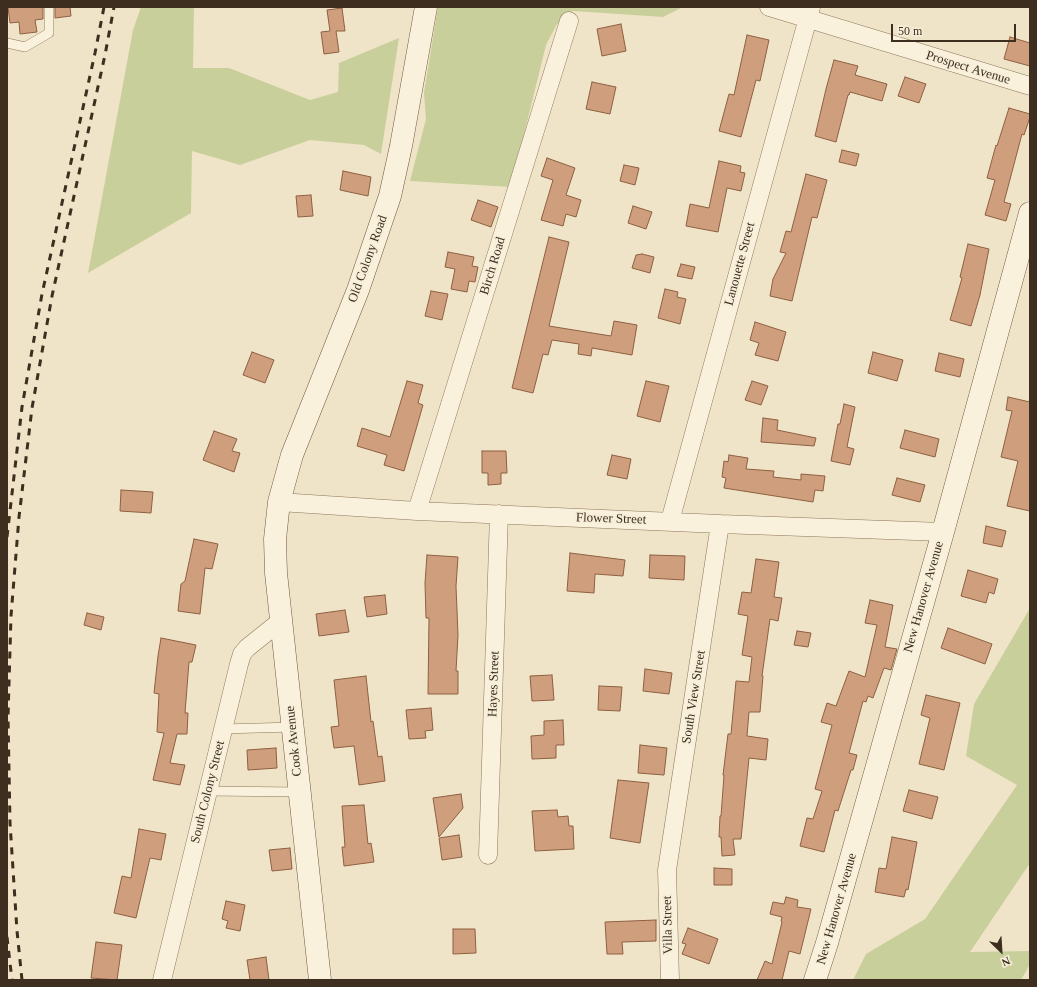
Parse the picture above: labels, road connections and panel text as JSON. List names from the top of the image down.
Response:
{
  "streets": {
    "main road": ["Old Colony Road", "New Hanover Avenue", "Cook Avenue"],
    "street": [
      "Prospect Avenue",
      "Lanouette Street",
      "Birch Road",
      "Flower Street",
      "Hayes Street",
      "South View Street",
      "South Colony Street",
      "Villa Street"
    ]
  },
  "crossings": [
    ["Prospect Avenue", "Lanouette Street"],
    ["Old Colony Road", "Flower Street"],
    ["Old Colony Road", "Cook Avenue"],
    ["Lanouette Street", "Flower Street"],
    ["Birch Road", "Flower Street"],
    ["Flower Street", "New Hanover Avenue"],
    ["Flower Street", "Hayes Street"],
    ["Flower Street", "South View Street"],
    ["Flower Street", "Cook Avenue"],
    ["South View Street", "Villa Street"],
    ["Cook Avenue", "South Colony Street"]
  ],
  "scale_bar": "50 m",
  "north": "bottom right"
}
